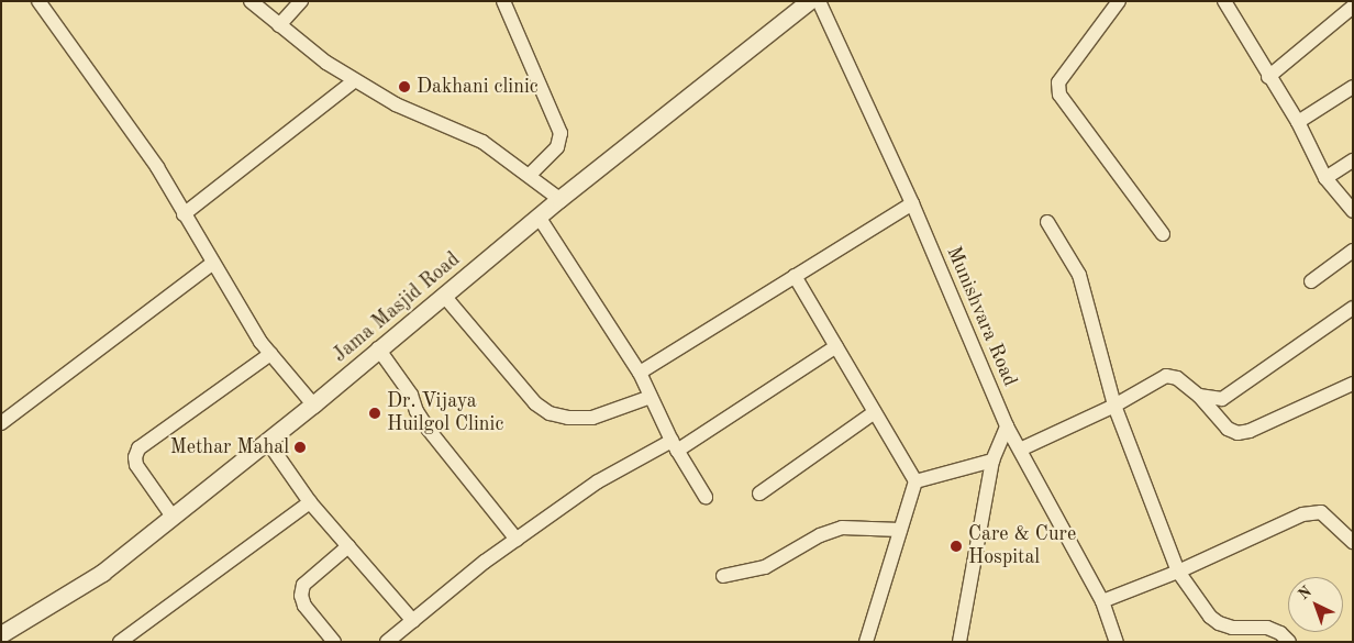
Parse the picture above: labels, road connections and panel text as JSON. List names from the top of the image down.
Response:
{
  "streets": {
    "street": ["Jama Masjid Road", "Munishvara Road"]
  },
  "places": [
    "Dakhani clinic",
    "Dr. Vijaya Huilgol Clinic",
    "Methar Mahal",
    "Care & Cure Hospital"
  ],
  "north": "top left"
}
